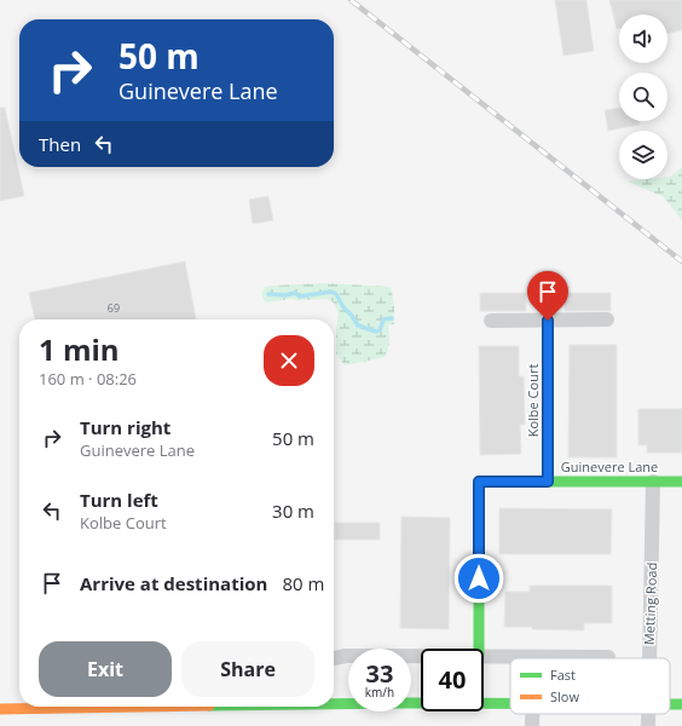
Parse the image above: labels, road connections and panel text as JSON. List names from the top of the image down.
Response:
{
  "streets": {
    "street": ["Kolbe Court", "Guinevere Lane", "Metting Road"]
  },
  "crossings": [
    ["Kolbe Court", "Guinevere Lane"],
    ["Guinevere Lane", "Metting Road"]
  ],
  "house_numbers": ["69"],
  "legend": ["Fast", "Slow"],
  "page": {
    "turn": ["50 m", "Guinevere Lane"],
    "then": "Then",
    "heading": ["1 min", "160 m · 08:26"],
    "list": [
      {
        "name": "Turn right",
        "note": "Guinevere Lane",
        "value": "50 m"
      },
      {
        "name": "Turn left",
        "note": "Kolbe Court",
        "value": "30 m"
      },
      {
        "name": "Arrive at destination",
        "value": "80 m"
      }
    ],
    "buttons": ["Exit", "Share"],
    "speed": "33 km/h",
    "limit": "40"
  }
}
